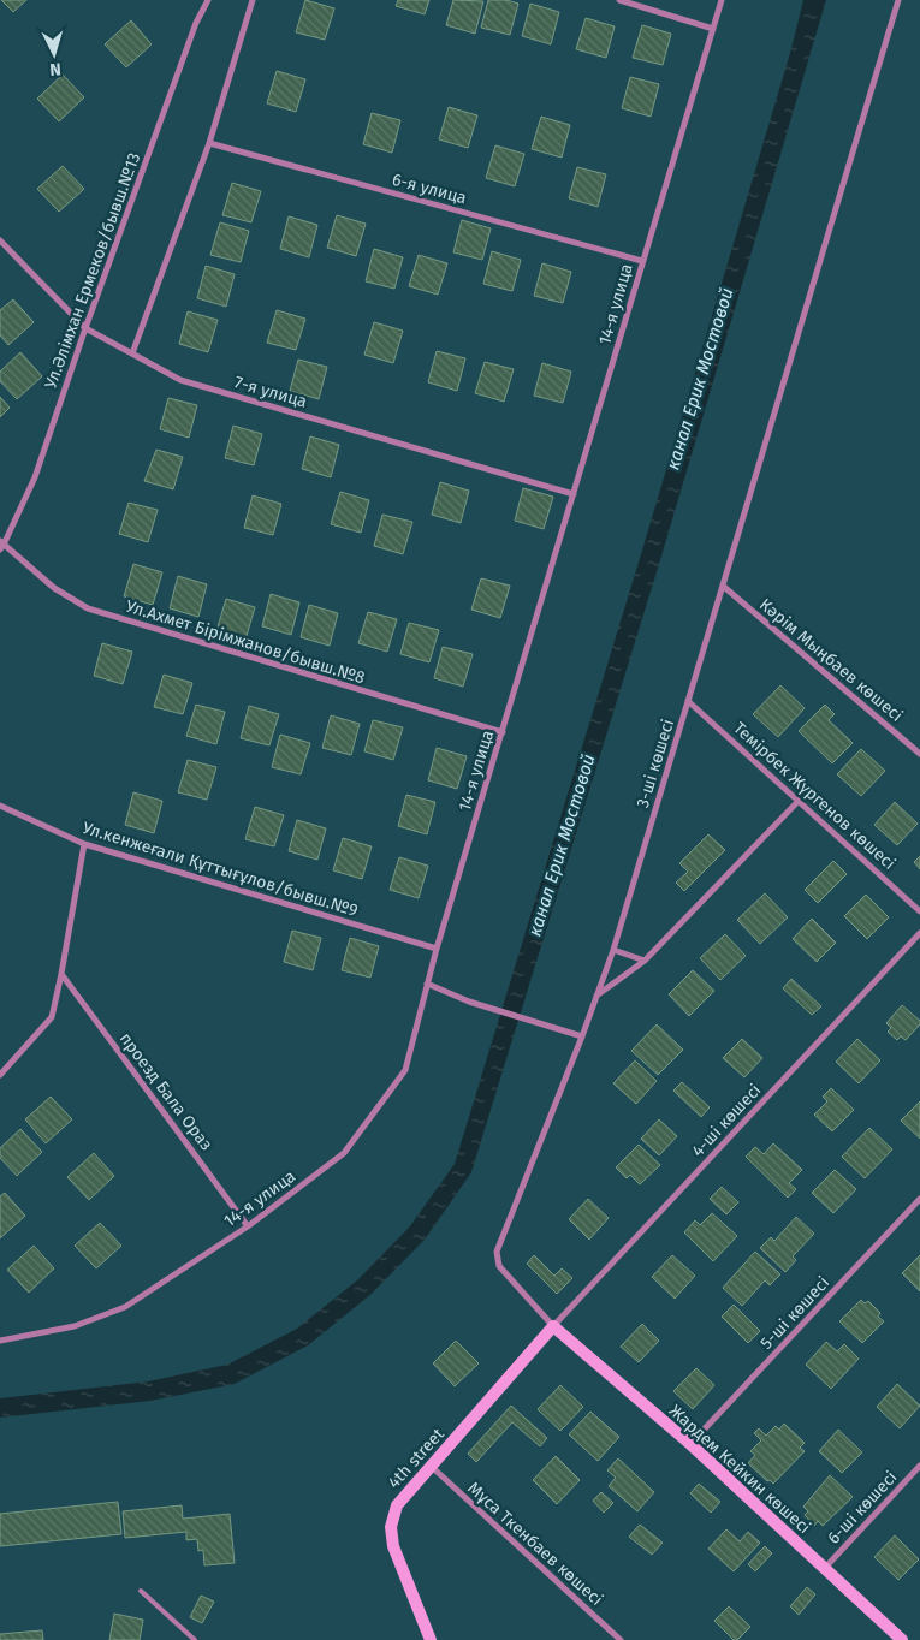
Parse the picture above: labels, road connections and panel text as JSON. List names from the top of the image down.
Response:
{
  "streets": {
    "street": [
      "6-я улица",
      "Ул.Әлімхан Ермеков/бывш.№13",
      "14-я улица",
      "7-я улица",
      "Ул.Ахмет Бірімжанов/бывш.№8",
      "Кәрім Мыңбаев көшесі",
      "3-ші көшесі",
      "Темірбек Жүргенов көшесі",
      "Ул.кенжеғали Құттығұлов/бывш.№9",
      "проезд Бала Ораз",
      "4-ші көшесі",
      "5-ші көшесі",
      "4th street",
      "Жардем Кейкин көшесі",
      "6-ші көшесі",
      "Мұса Ткенбаев көшесі"
    ]
  },
  "crossings": [
    ["6-я улица", "14-я улица"],
    ["Ул.Әлімхан Ермеков/бывш.№13", "7-я улица"],
    ["Ул.Әлімхан Ермеков/бывш.№13", "Ул.Ахмет Бірімжанов/бывш.№8"],
    ["14-я улица", "7-я улица"],
    ["14-я улица", "Ул.Ахмет Бірімжанов/бывш.№8"],
    ["14-я улица", "Ул.кенжеғали Құттығұлов/бывш.№9"],
    ["14-я улица", "проезд Бала Ораз"],
    ["Кәрім Мыңбаев көшесі", "3-ші көшесі"],
    ["3-ші көшесі", "Темірбек Жүргенов көшесі"],
    ["3-ші көшесі", "4-ші көшесі"],
    ["3-ші көшесі", "4th street"],
    ["3-ші көшесі", "Жардем Кейкин көшесі"],
    ["4-ші көшесі", "4th street"],
    ["4-ші көшесі", "Жардем Кейкин көшесі"],
    ["5-ші көшесі", "Жардем Кейкин көшесі"],
    ["4th street", "Жардем Кейкин көшесі"],
    ["4th street", "Мұса Ткенбаев көшесі"],
    ["Жардем Кейкин көшесі", "6-ші көшесі"]
  ],
  "water": ["канал Ерик Мостовой"],
  "north": "bottom"
}
